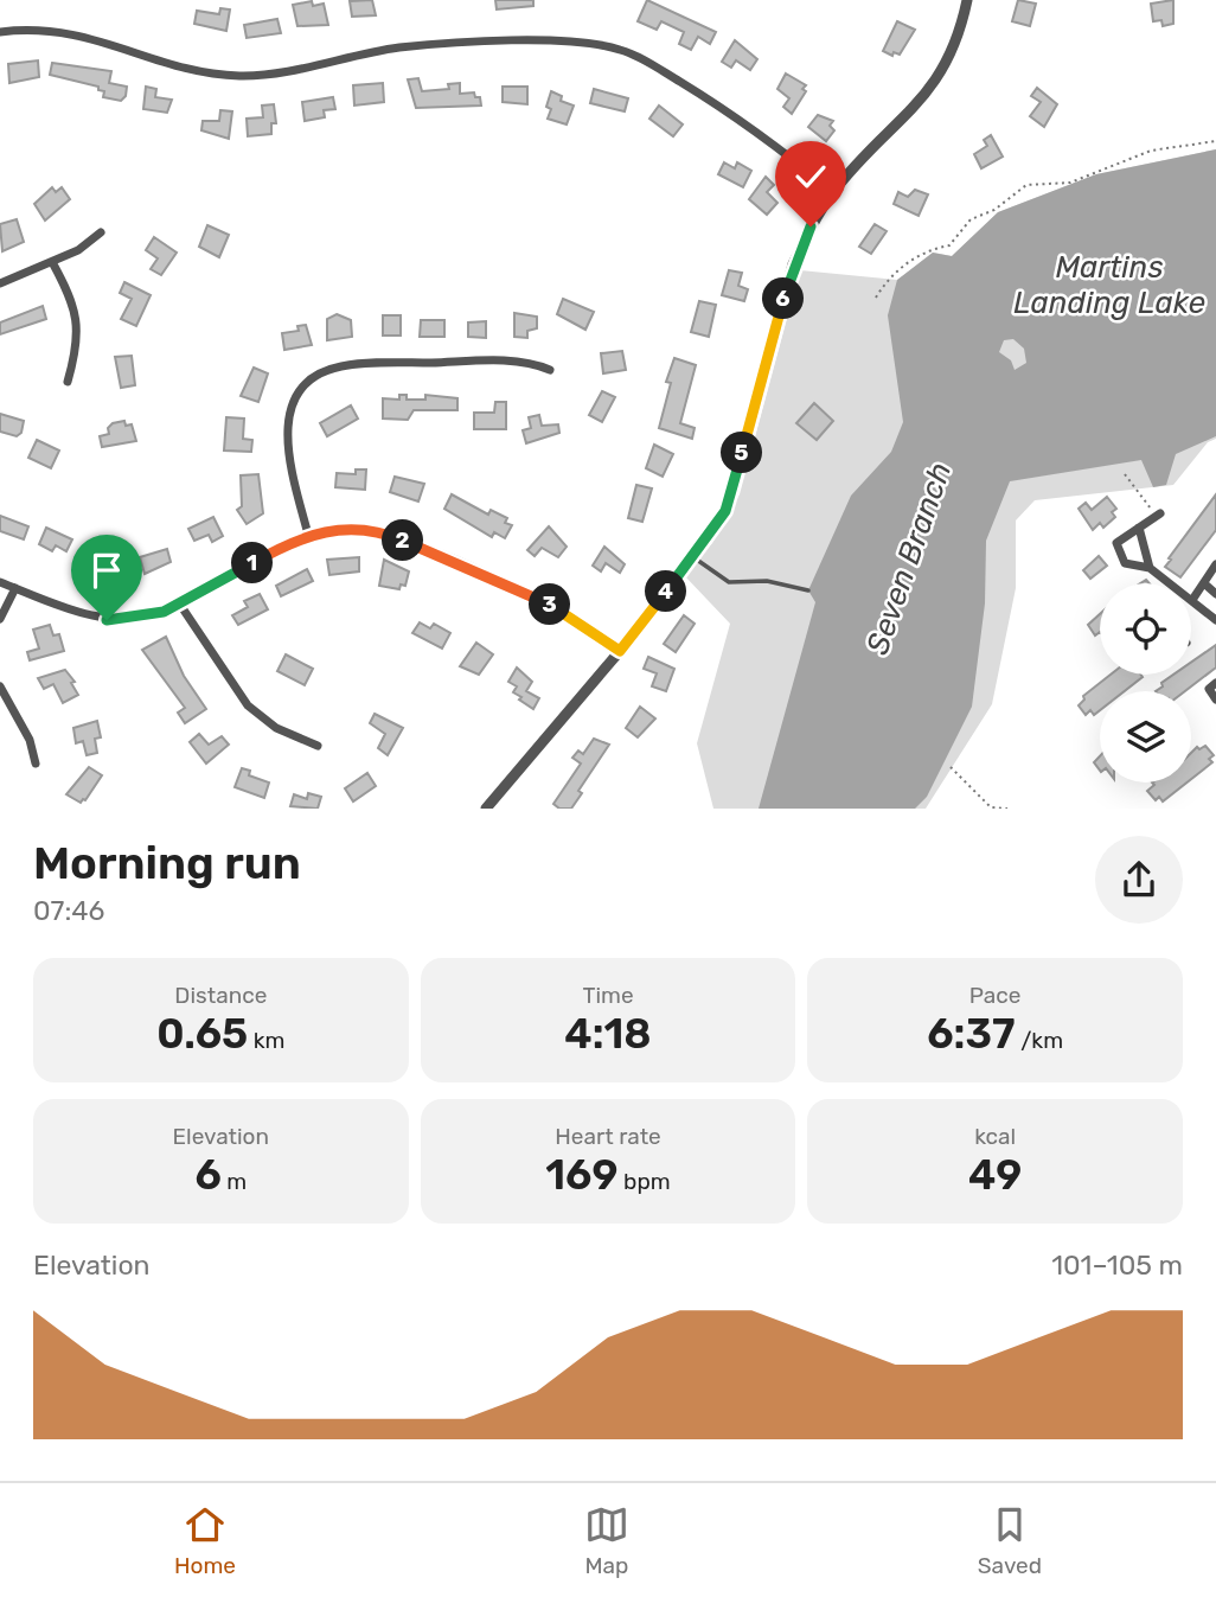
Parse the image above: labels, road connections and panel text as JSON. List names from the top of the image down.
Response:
{
  "water": ["Martins Landing Lake", "Seven Branch"],
  "page": {
    "pins": [
      "6",
      "5",
      "2",
      "1",
      "4",
      "3"
    ],
    "heading": ["Morning run", "07:46"],
    "stats": [
      ["Distance", "0.65 km"],
      ["Time", "4:18"],
      ["Pace", "6:37 /km"],
      ["Elevation", "6 m"],
      ["Heart rate", "169 bpm"],
      ["kcal", "49"]
    ],
    "chart": ["Elevation", "101–105 m"],
    "tabs": ["Home", "Map", "Saved"]
  }
}
